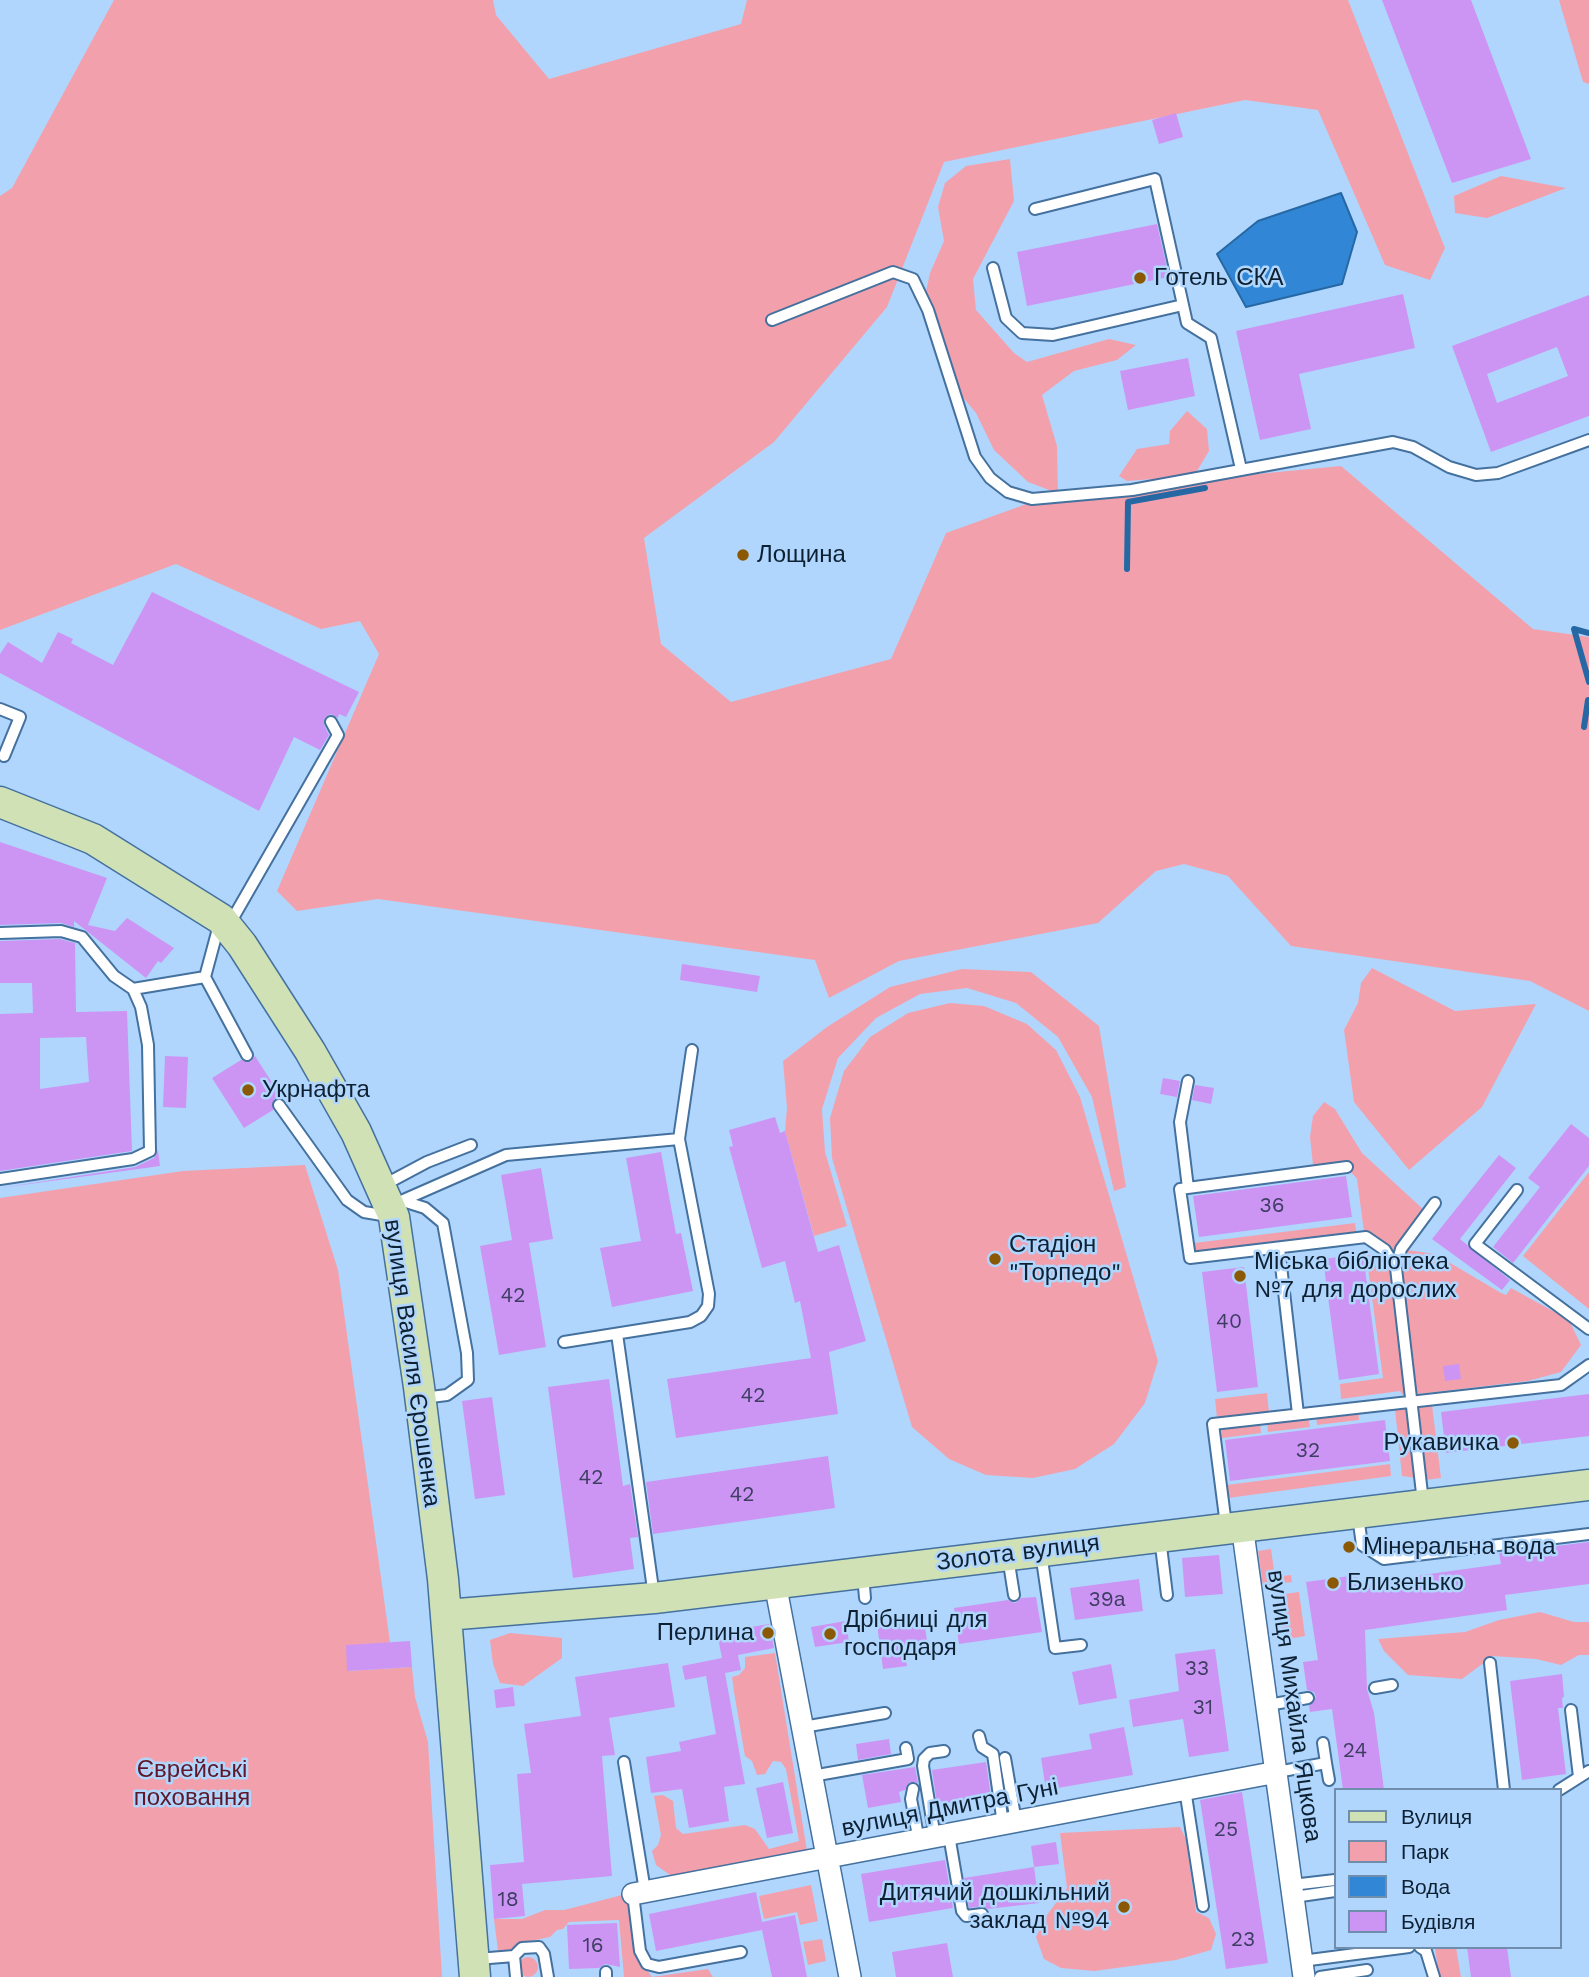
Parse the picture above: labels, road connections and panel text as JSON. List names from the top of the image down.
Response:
{
  "streets": {
    "main road": ["вулиця Василя Єрошенка", "Золота вулиця"],
    "street": ["вулиця Михайла Яцкова", "вулиця Дмитра Гуні"]
  },
  "crossings": [
    ["вулиця Василя Єрошенка", "Золота вулиця"],
    ["Золота вулиця", "вулиця Михайла Яцкова"],
    ["вулиця Михайла Яцкова", "вулиця Дмитра Гуні"]
  ],
  "parks": ["Єврейські поховання"],
  "places": [
    "Готель СКА",
    "Лощина",
    "Укрнафта",
    "Стадіон \"Торпедо\"",
    "Міська бібліотека №7 для дорослих",
    "Рукавичка",
    "Мінеральна вода",
    "Близенько",
    "Перлина",
    "Дрібниці для господаря",
    "Дитячий дошкільний заклад №94"
  ],
  "house_numbers": [
    "36",
    "42",
    "40",
    "42",
    "32",
    "42",
    "42",
    "39а",
    "33",
    "31",
    "24",
    "25",
    "18",
    "23",
    "16"
  ],
  "legend": [
    "Вулиця",
    "Парк",
    "Вода",
    "Будівля"
  ]
}
